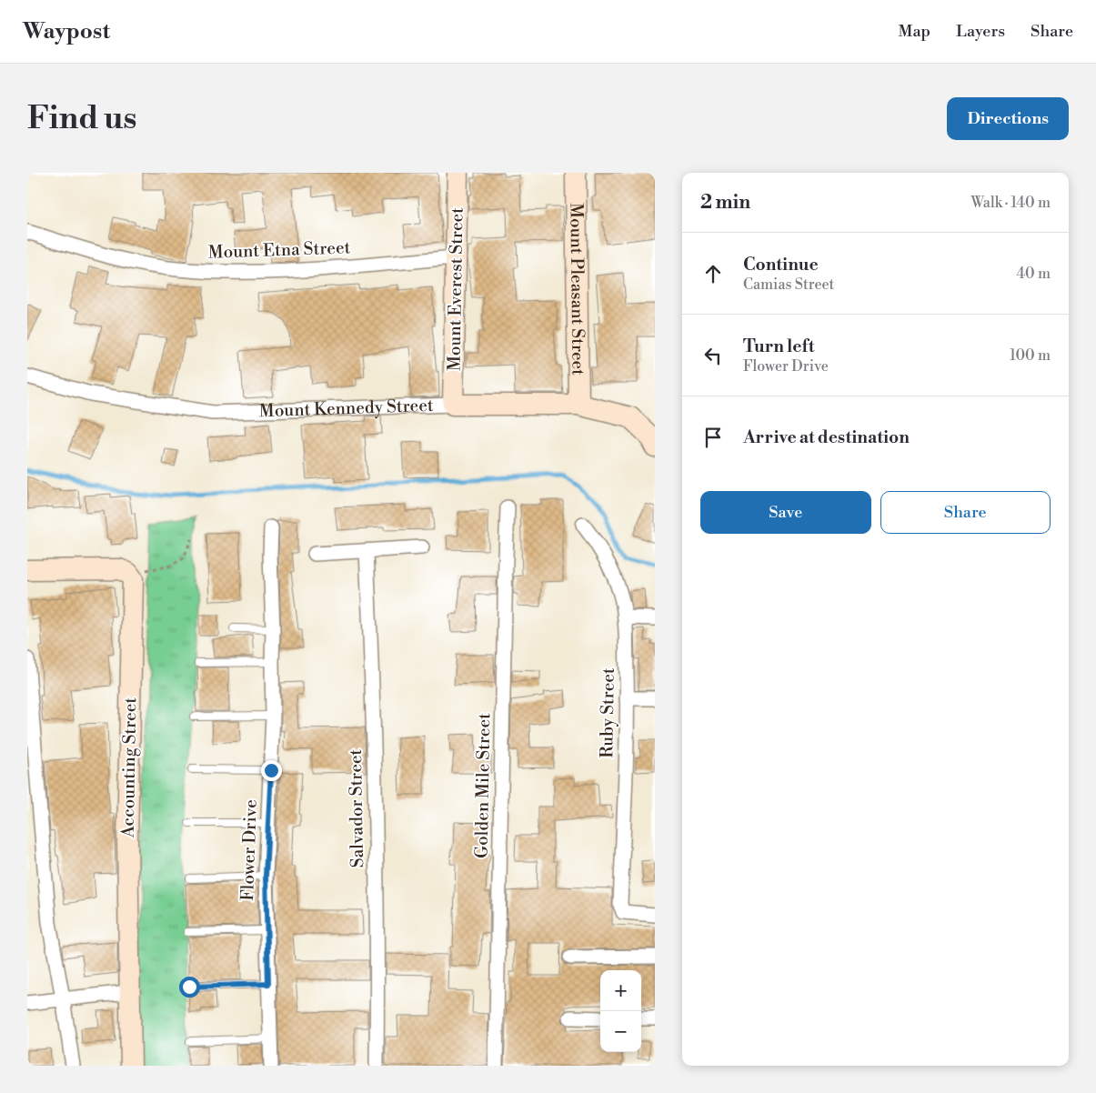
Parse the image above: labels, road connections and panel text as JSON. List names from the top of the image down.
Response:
{
  "streets": {
    "street": [
      "Mount Etna Street",
      "Mount Everest Street",
      "Mount Pleasant Street",
      "Mount Kennedy Street",
      "Ruby Street",
      "Accounting Street",
      "Golden Mile Street",
      "Salvador Street",
      "Flower Drive"
    ]
  },
  "crossings": [
    ["Mount Etna Street", "Mount Everest Street"],
    ["Mount Everest Street", "Mount Kennedy Street"],
    ["Mount Pleasant Street", "Mount Kennedy Street"]
  ],
  "page": {
    "header": "Waypost",
    "nav": ["Map", "Layers", "Share"],
    "buttons": [
      "Directions",
      ["Save", "Share"]
    ],
    "title": "Find us",
    "heading": ["2 min", "Walk · 140 m"],
    "list": [
      ["Continue", "Camias Street", "40 m"],
      ["Turn left", "Flower Drive", "100 m"],
      "Arrive at destination"
    ],
    "map_buttons": ["+", "−"]
  }
}
